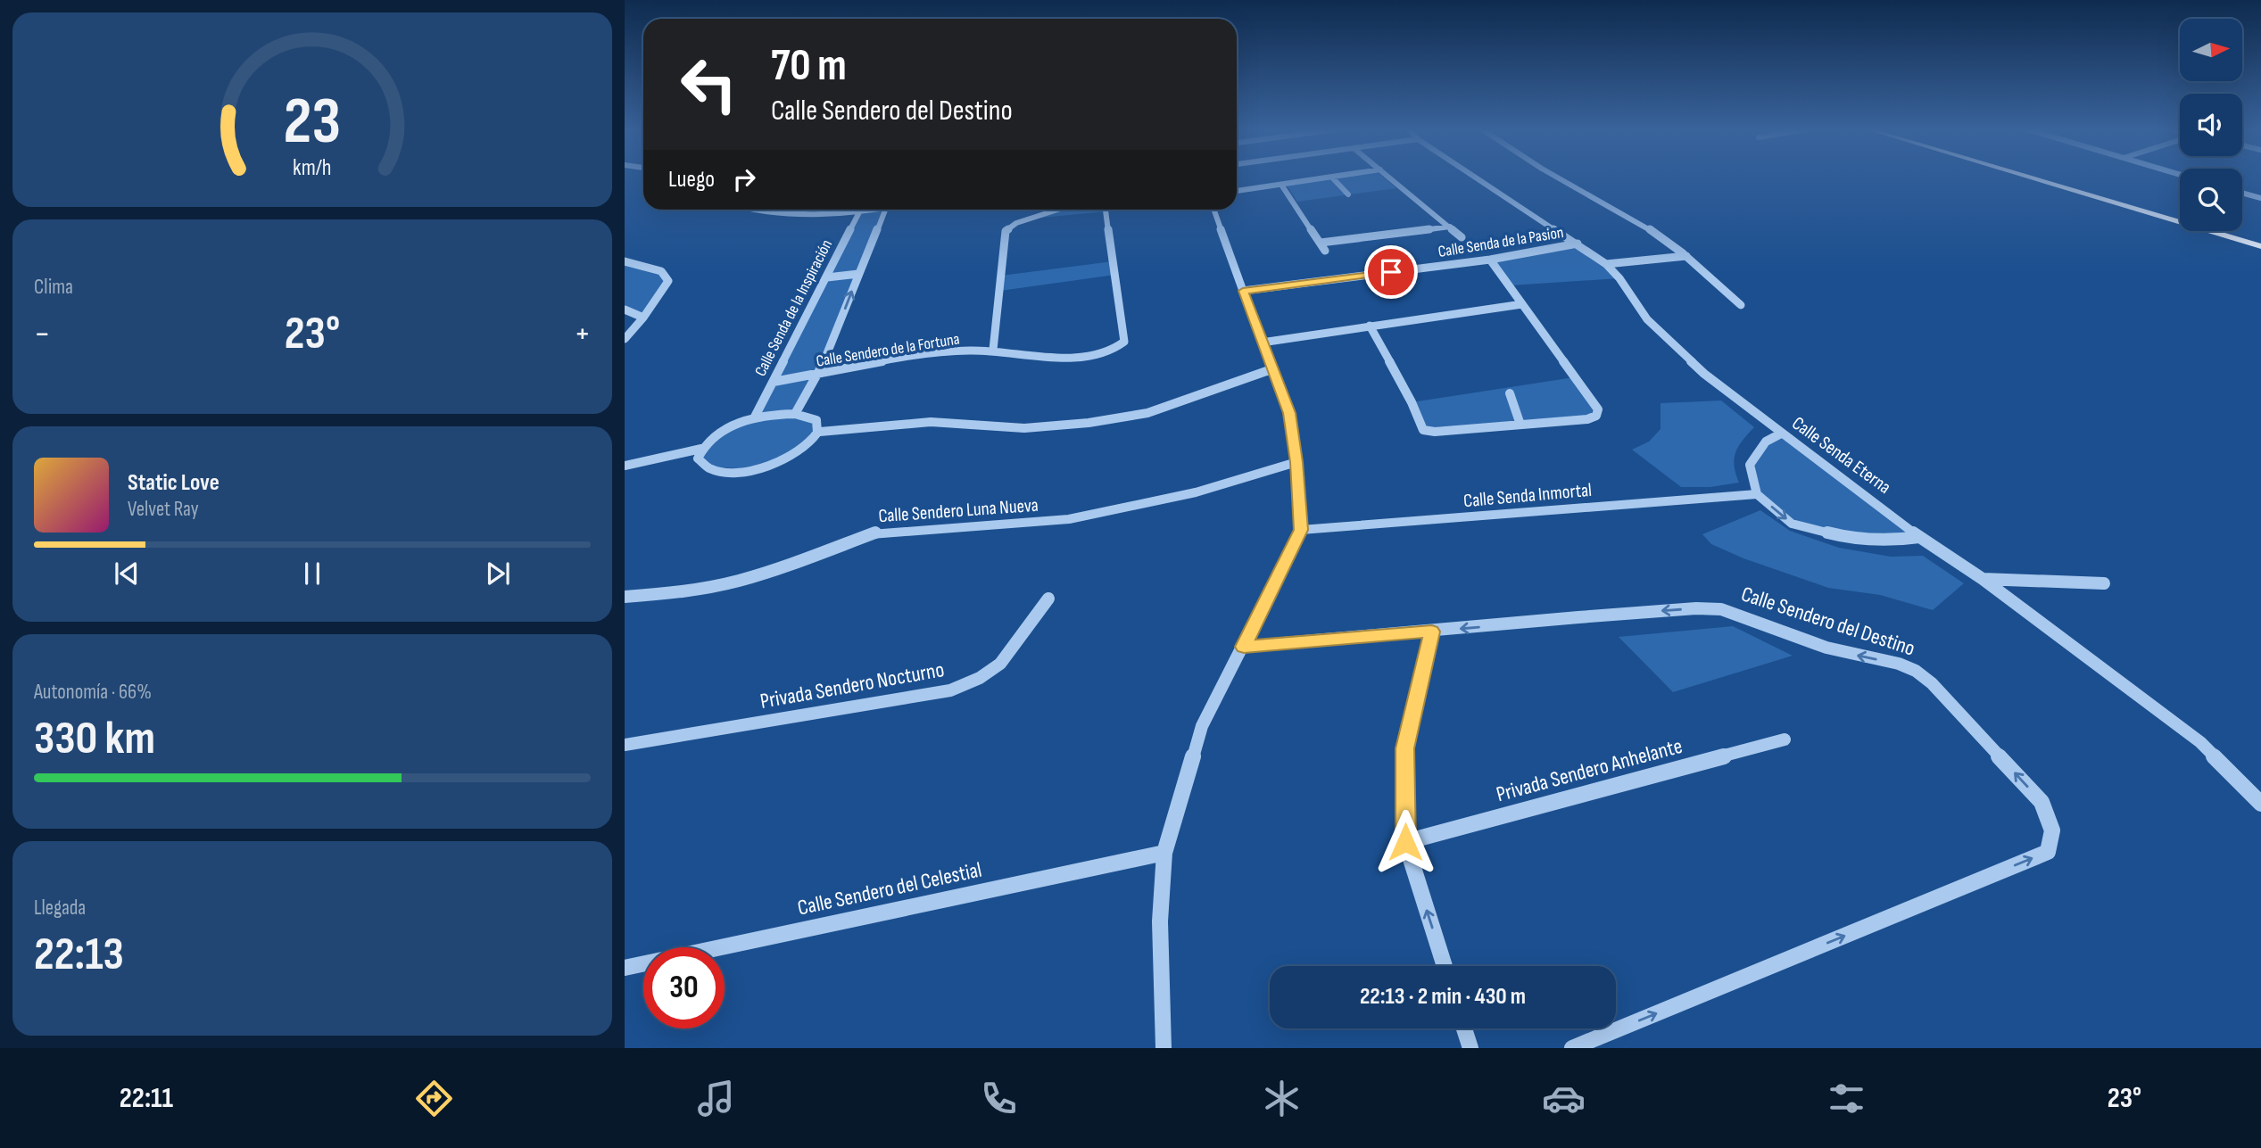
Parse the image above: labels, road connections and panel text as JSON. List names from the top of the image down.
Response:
{
  "streets": {
    "street": [
      "Calle Senda de la Pasion",
      "Calle Senda de la Inspiración",
      "Calle Sendero de la Fortuna",
      "Calle Senda Eterna",
      "Calle Senda Inmortal",
      "Calle Sendero Luna Nueva",
      "Calle Sendero del Destino",
      "Privada Sendero Nocturno",
      "Privada Sendero Anhelante",
      "Calle Sendero del Celestial"
    ]
  },
  "crossings": [
    ["Calle Senda de la Pasion", "Calle Senda Eterna"],
    ["Calle Senda de la Inspiración", "Calle Sendero de la Fortuna"]
  ],
  "north": "right",
  "page": {
    "turn": ["70 m", "Calle Sendero del Destino"],
    "then": "Luego",
    "tile": [
      "Clima",
      ["Autonomía · 66%", "330 km"],
      ["Llegada", "22:13"]
    ],
    "heat": ["−", "23°", "+"],
    "song": ["Static Love", "Velvet Ray"],
    "limit": "30",
    "trip": "22:13 · 2 min · 430 m",
    "tabs": ["22:11", "23°"],
    "gauge": ["23", "km/h"]
  }
}
